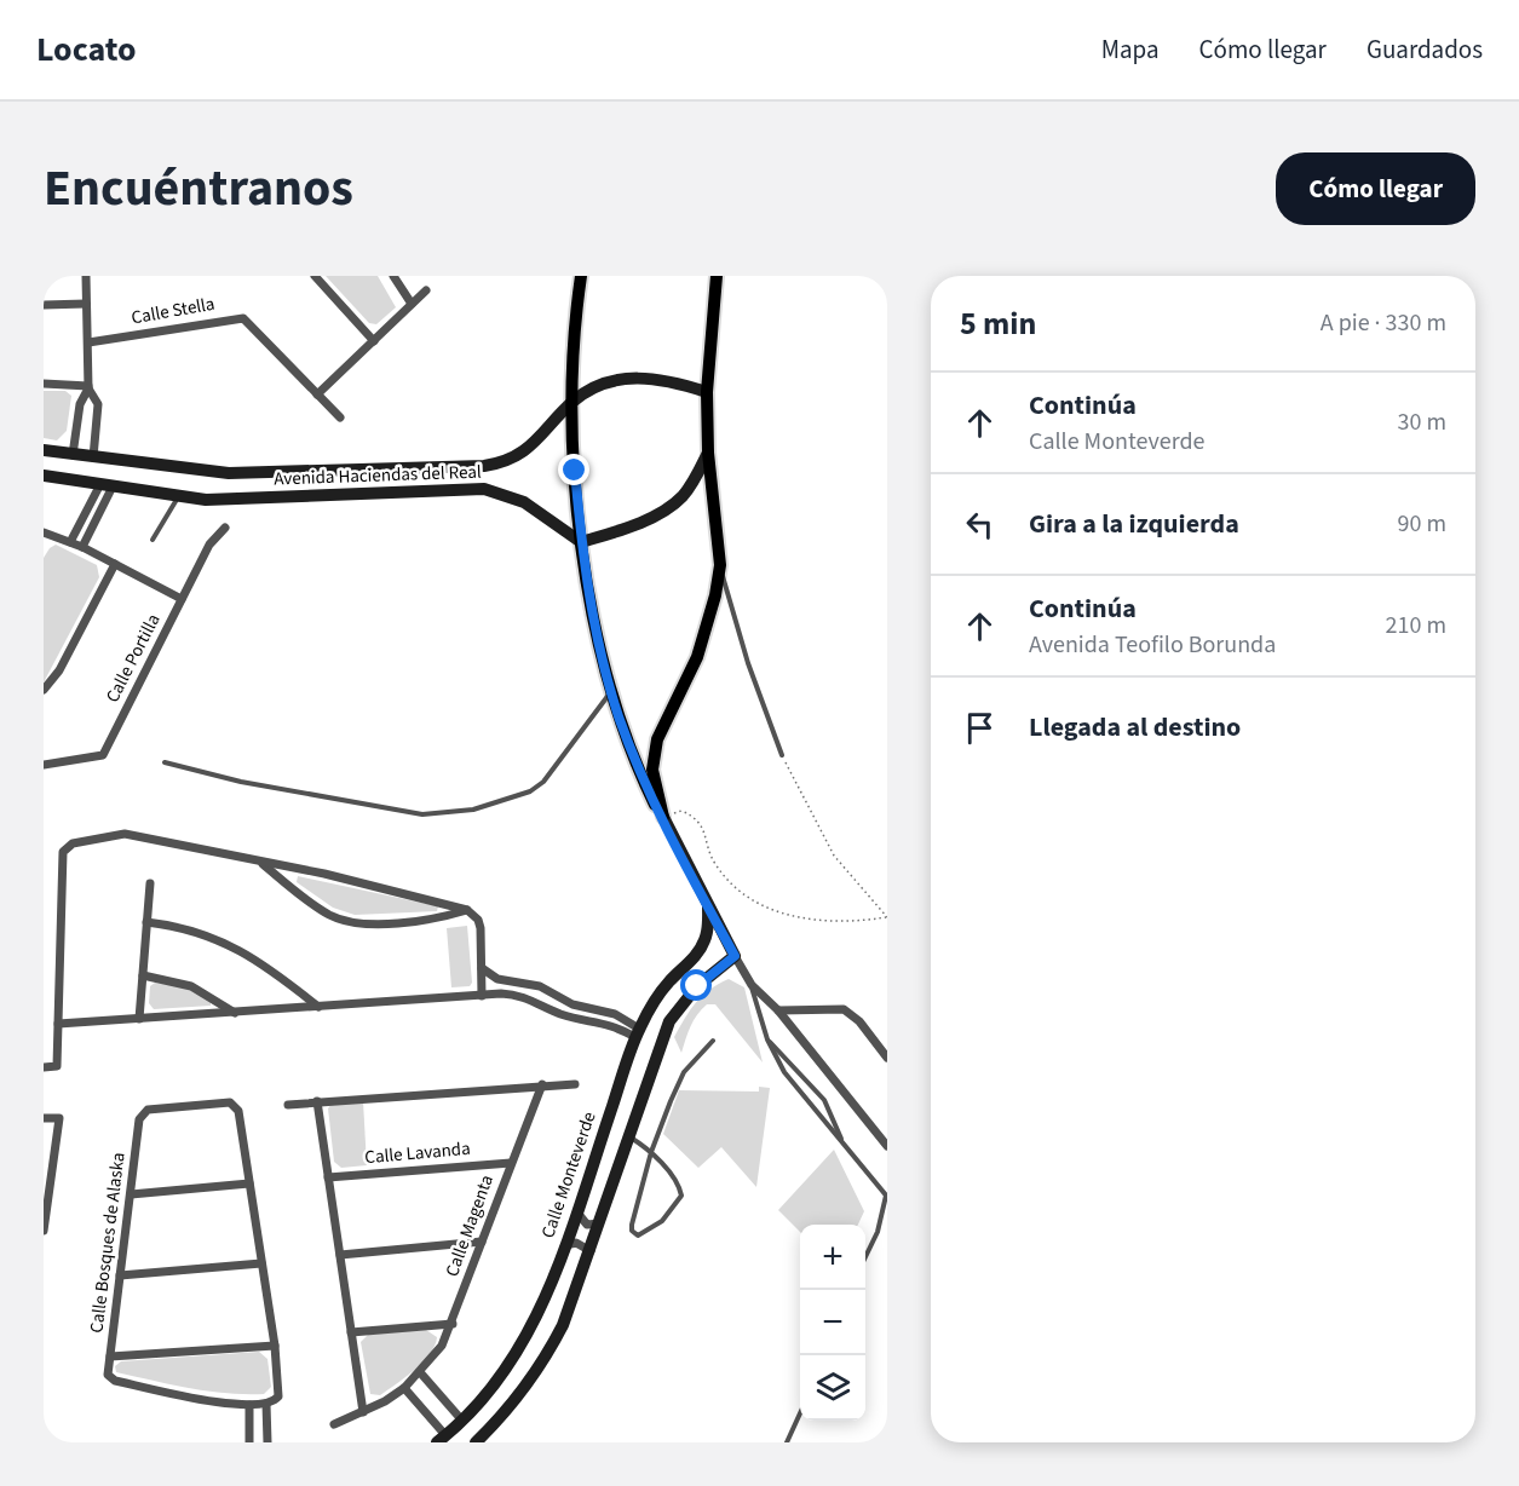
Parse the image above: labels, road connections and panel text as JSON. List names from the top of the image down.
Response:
{
  "streets": {
    "main road": ["Avenida Haciendas del Real", "Calle Monteverde"],
    "street": [
      "Calle Stella",
      "Calle Portilla",
      "Calle Lavanda",
      "Calle Magenta",
      "Calle Bosques de Alaska"
    ]
  },
  "crossings": [
    ["Calle Lavanda", "Calle Magenta"]
  ],
  "page": {
    "header": "Locato",
    "nav": ["Mapa", "Cómo llegar", "Guardados"],
    "title": "Encuéntranos",
    "buttons": "Cómo llegar",
    "heading": ["5 min", "A pie · 330 m"],
    "list": [
      ["Continúa", "Calle Monteverde", "30 m"],
      ["Gira a la izquierda", "90 m"],
      ["Continúa", "Avenida Teofilo Borunda", "210 m"],
      "Llegada al destino"
    ],
    "map_buttons": ["+", "−"]
  }
}
